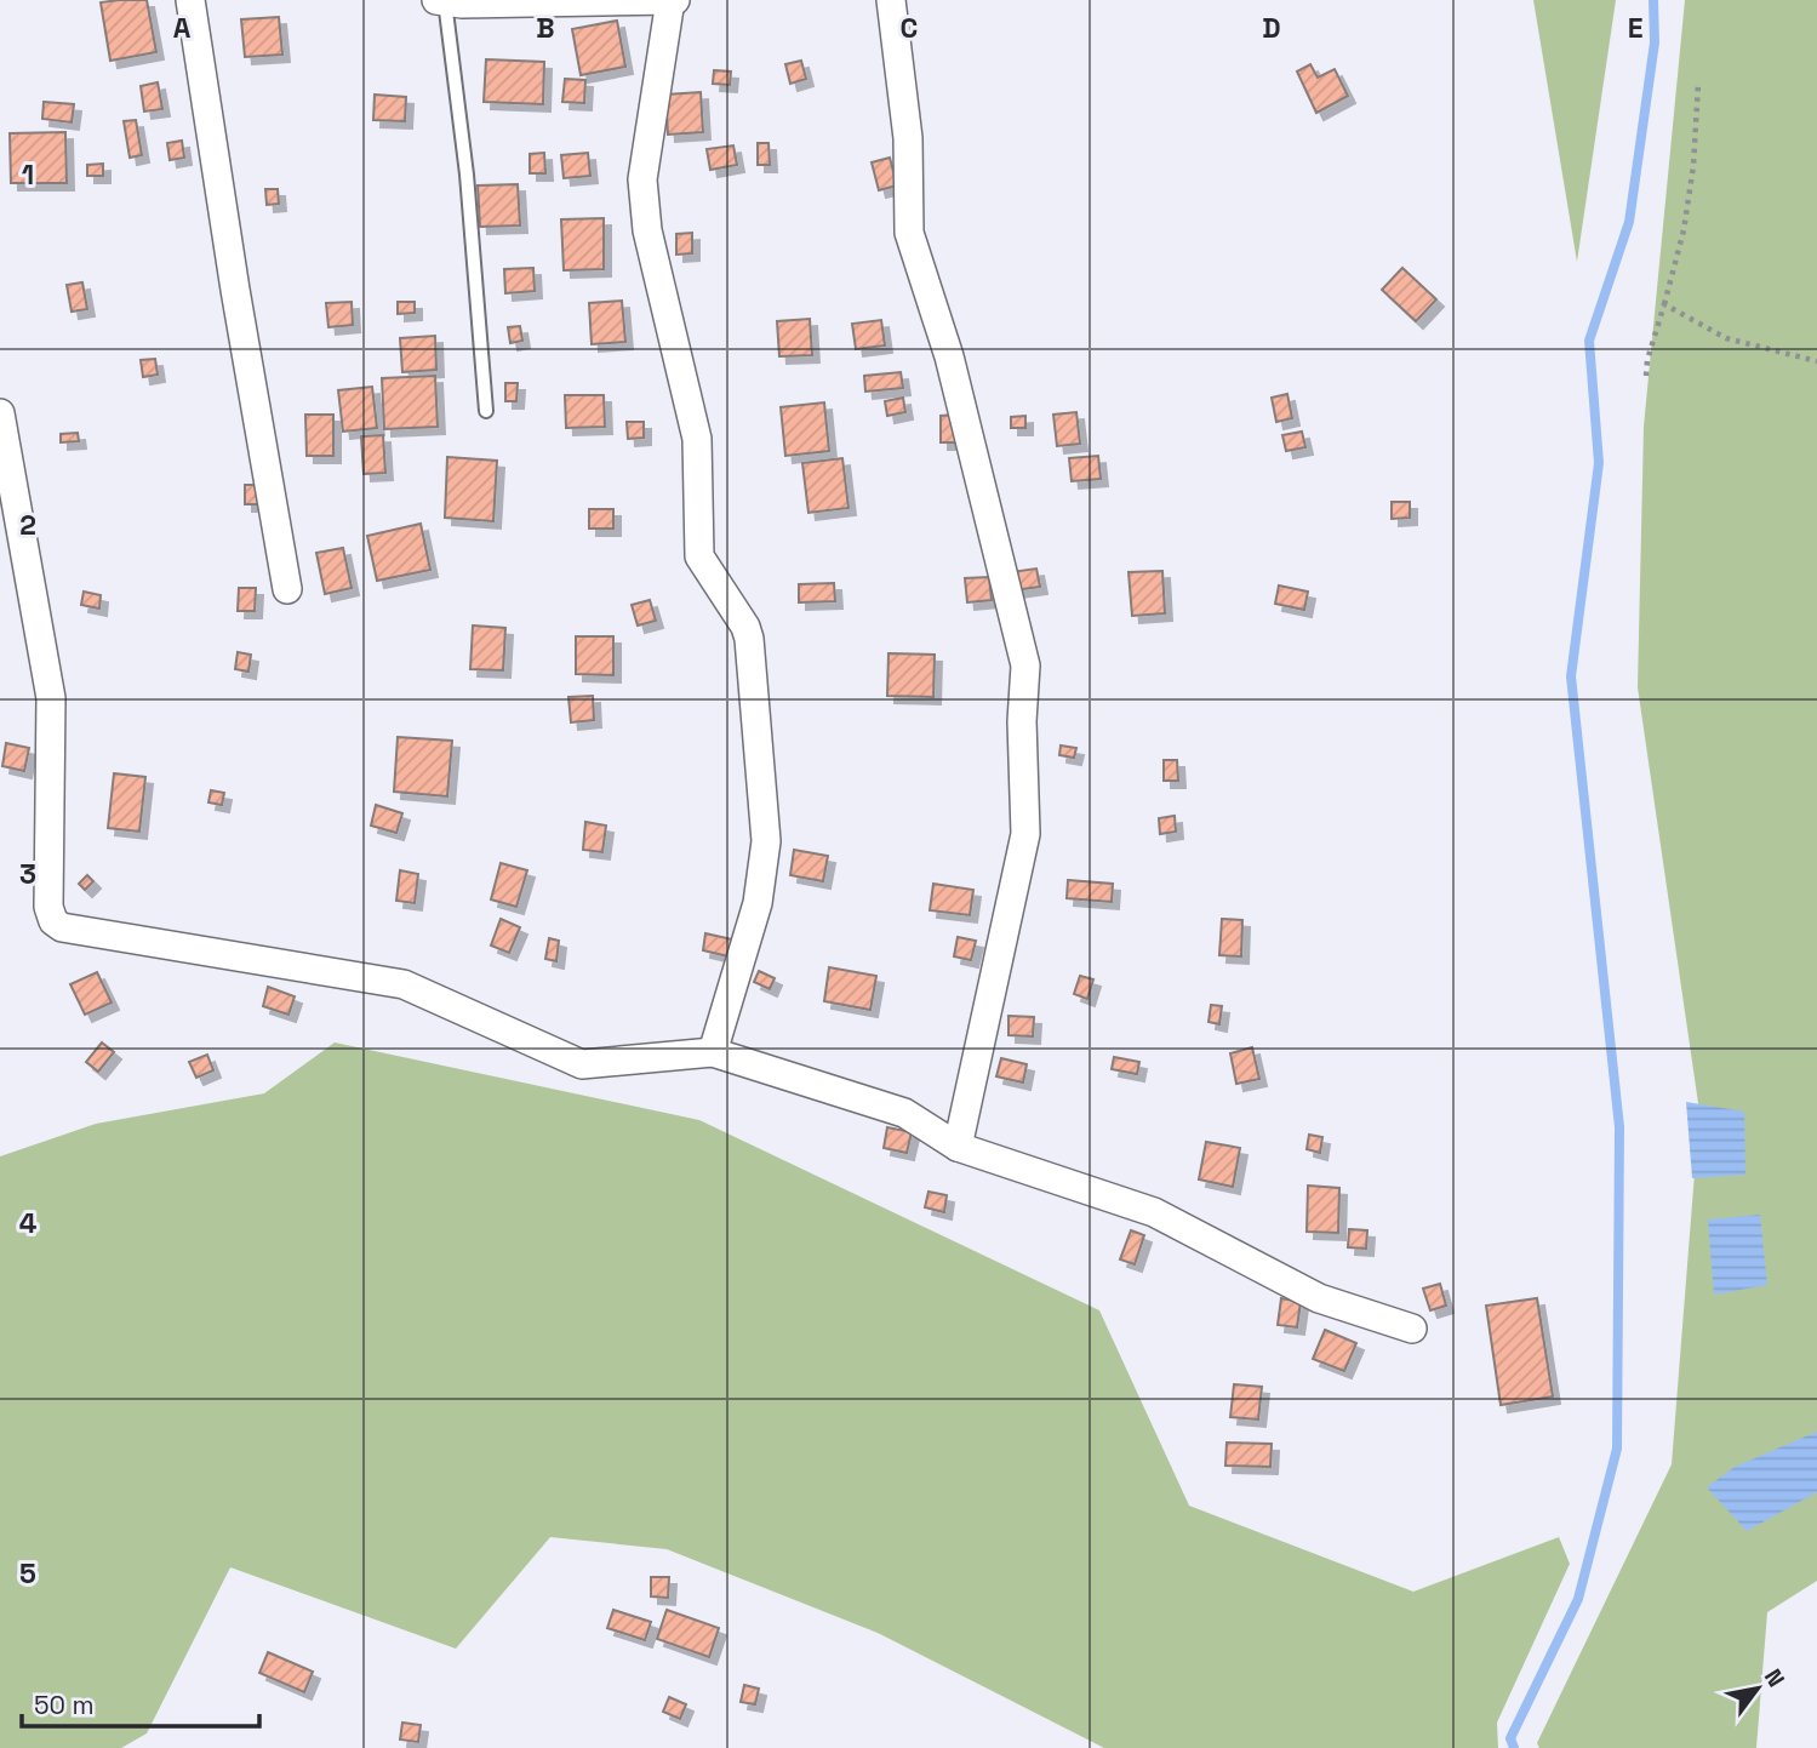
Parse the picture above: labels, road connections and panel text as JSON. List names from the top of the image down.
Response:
{
  "scale_bar": "50 m",
  "north": "top right",
  "grid": {
    "columns": [
      "A",
      "B",
      "C",
      "D",
      "E"
    ],
    "rows": [
      "1",
      "2",
      "3",
      "4",
      "5"
    ]
  }
}
